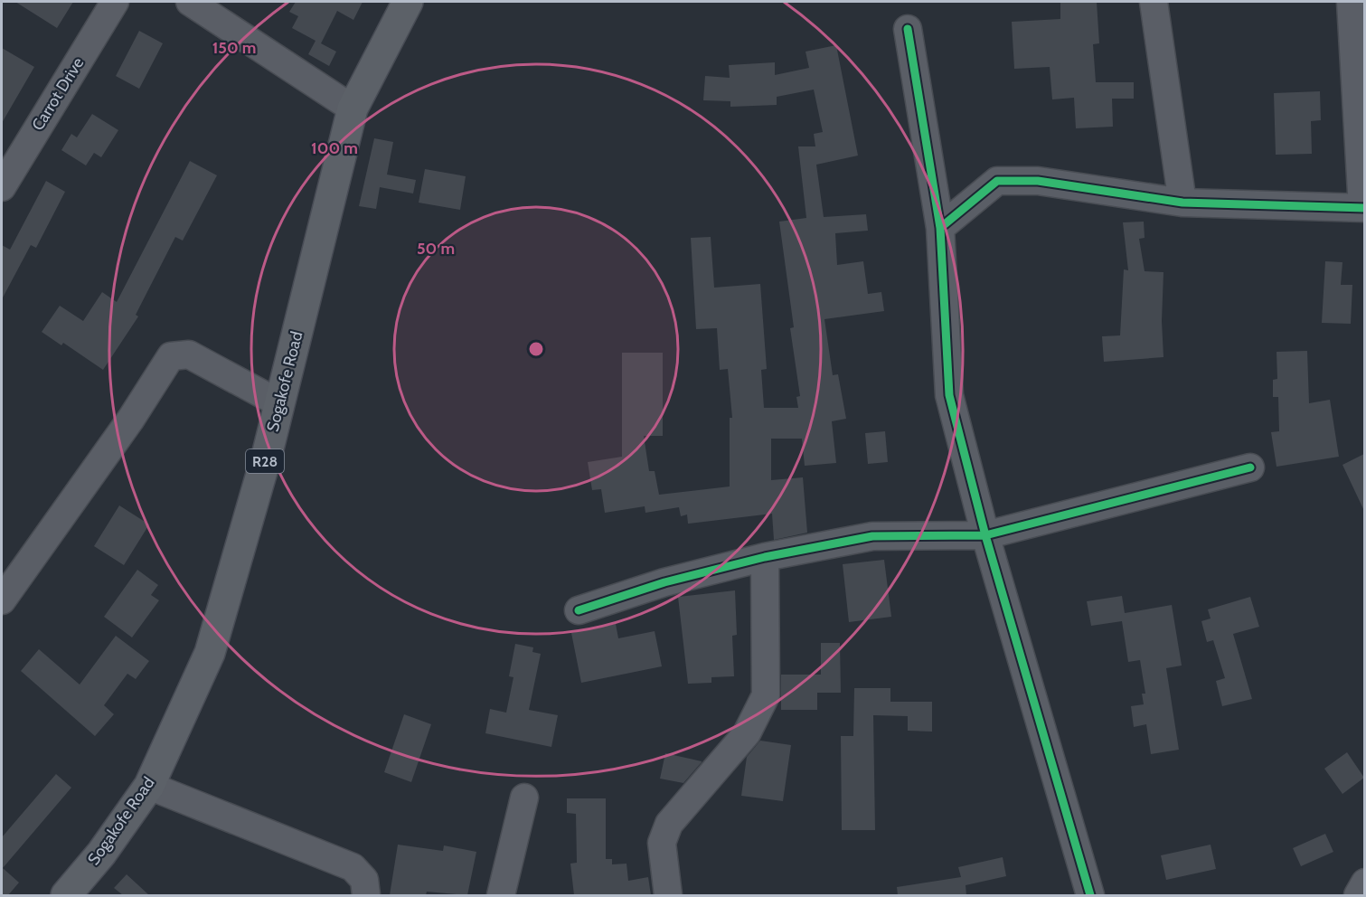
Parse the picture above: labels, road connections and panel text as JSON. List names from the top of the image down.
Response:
{
  "streets": {
    "main road": ["Sogakofe Road", "R28"],
    "street": ["Carrot Drive"]
  },
  "rings": ["150 m", "100 m", "50 m"]
}
